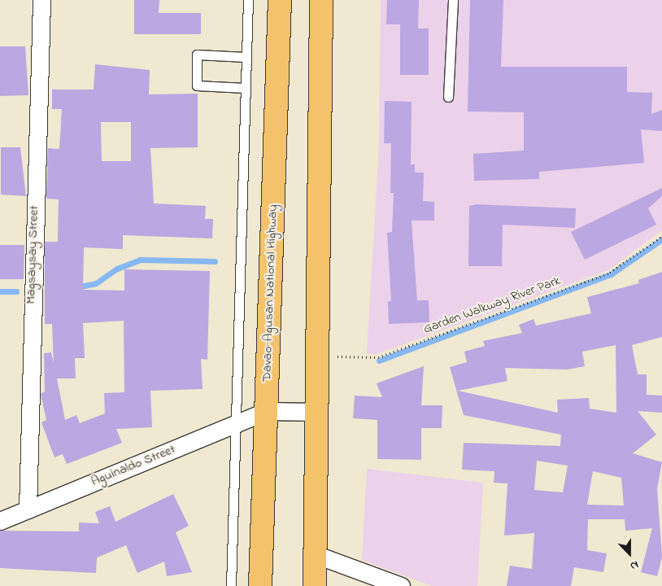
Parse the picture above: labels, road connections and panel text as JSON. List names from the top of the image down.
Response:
{
  "streets": {
    "highway": ["Davao-Agusan National Highway"],
    "street": ["Magsaysay Street", "Aguinaldo Street"],
    "path": ["Garden Walkway River Park"]
  },
  "crossings": [
    ["Magsaysay Street", "Aguinaldo Street"],
    ["Davao-Agusan National Highway", "Aguinaldo Street"]
  ],
  "north": "bottom"
}
